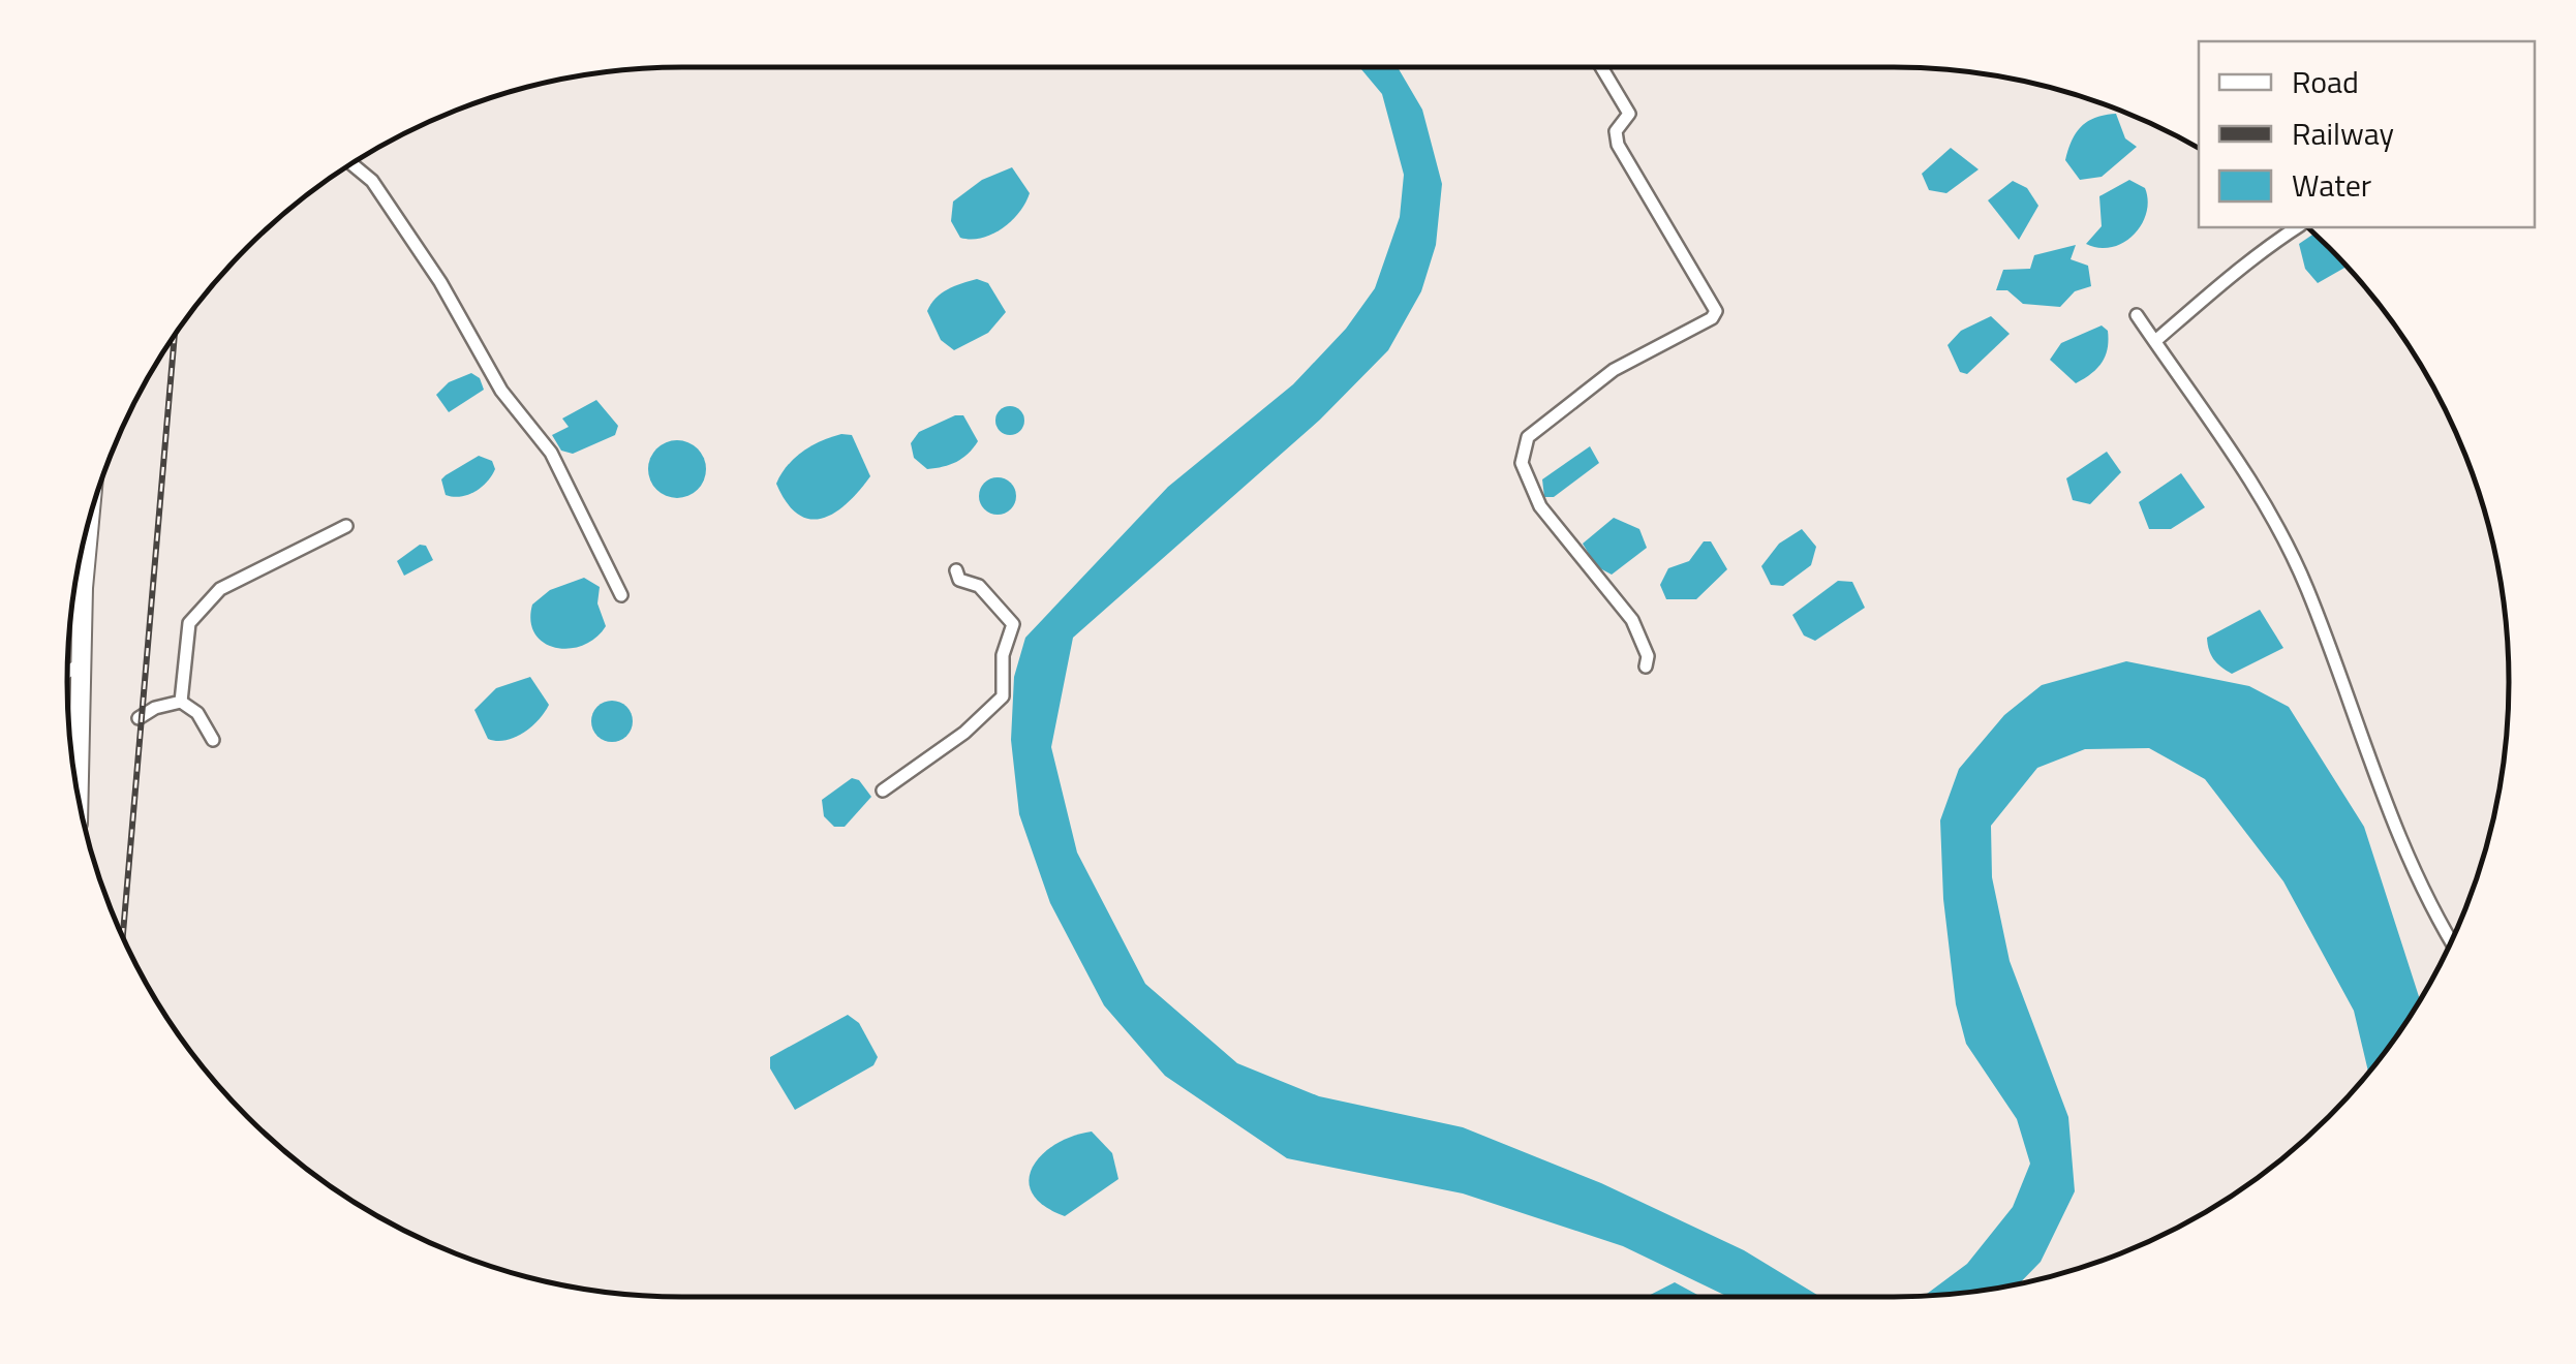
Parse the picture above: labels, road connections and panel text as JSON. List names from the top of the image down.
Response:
{
  "legend": ["Road", "Railway", "Water"]
}
